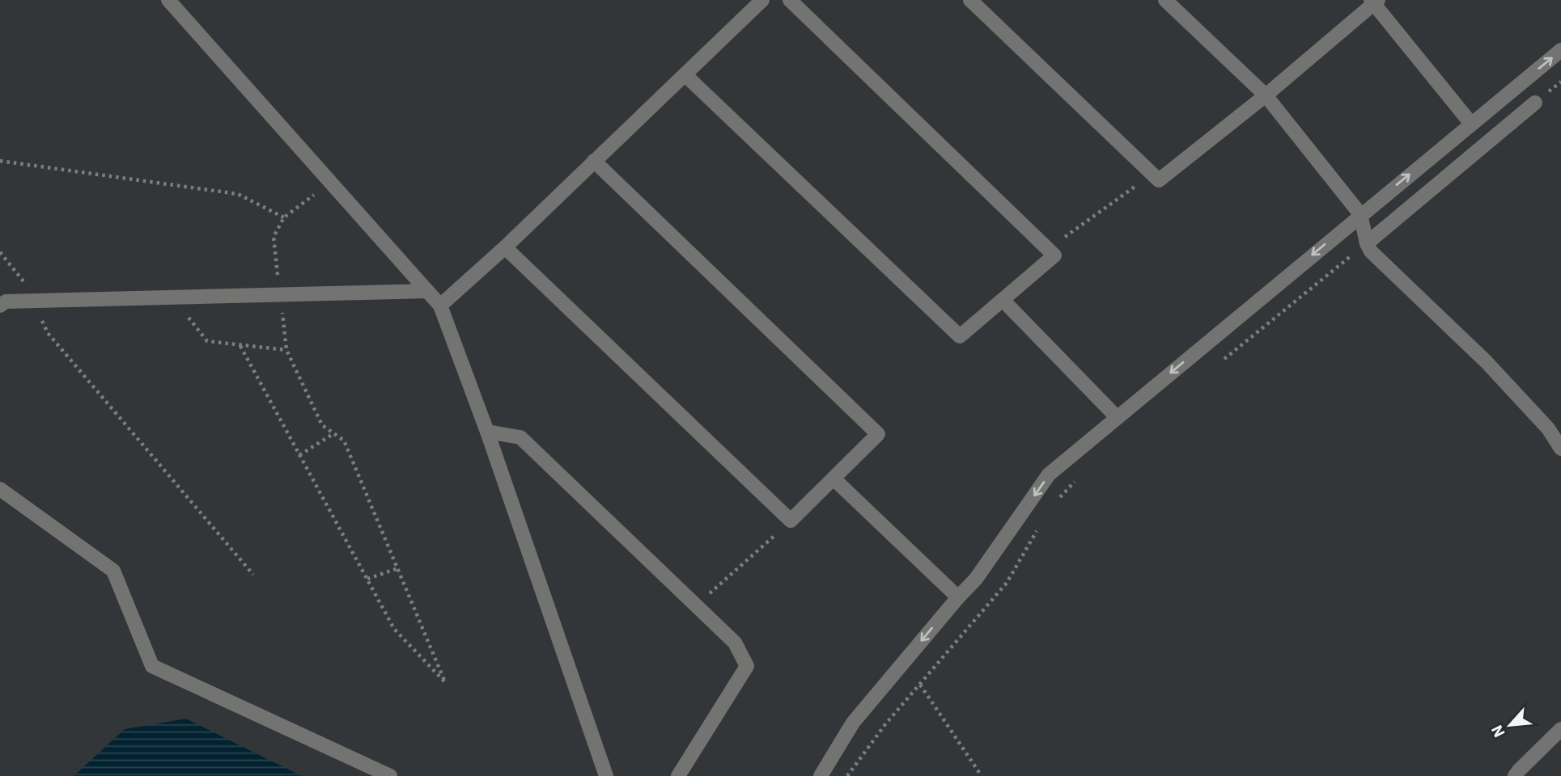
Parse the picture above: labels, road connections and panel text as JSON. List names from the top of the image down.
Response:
{
  "north": "bottom left"
}
